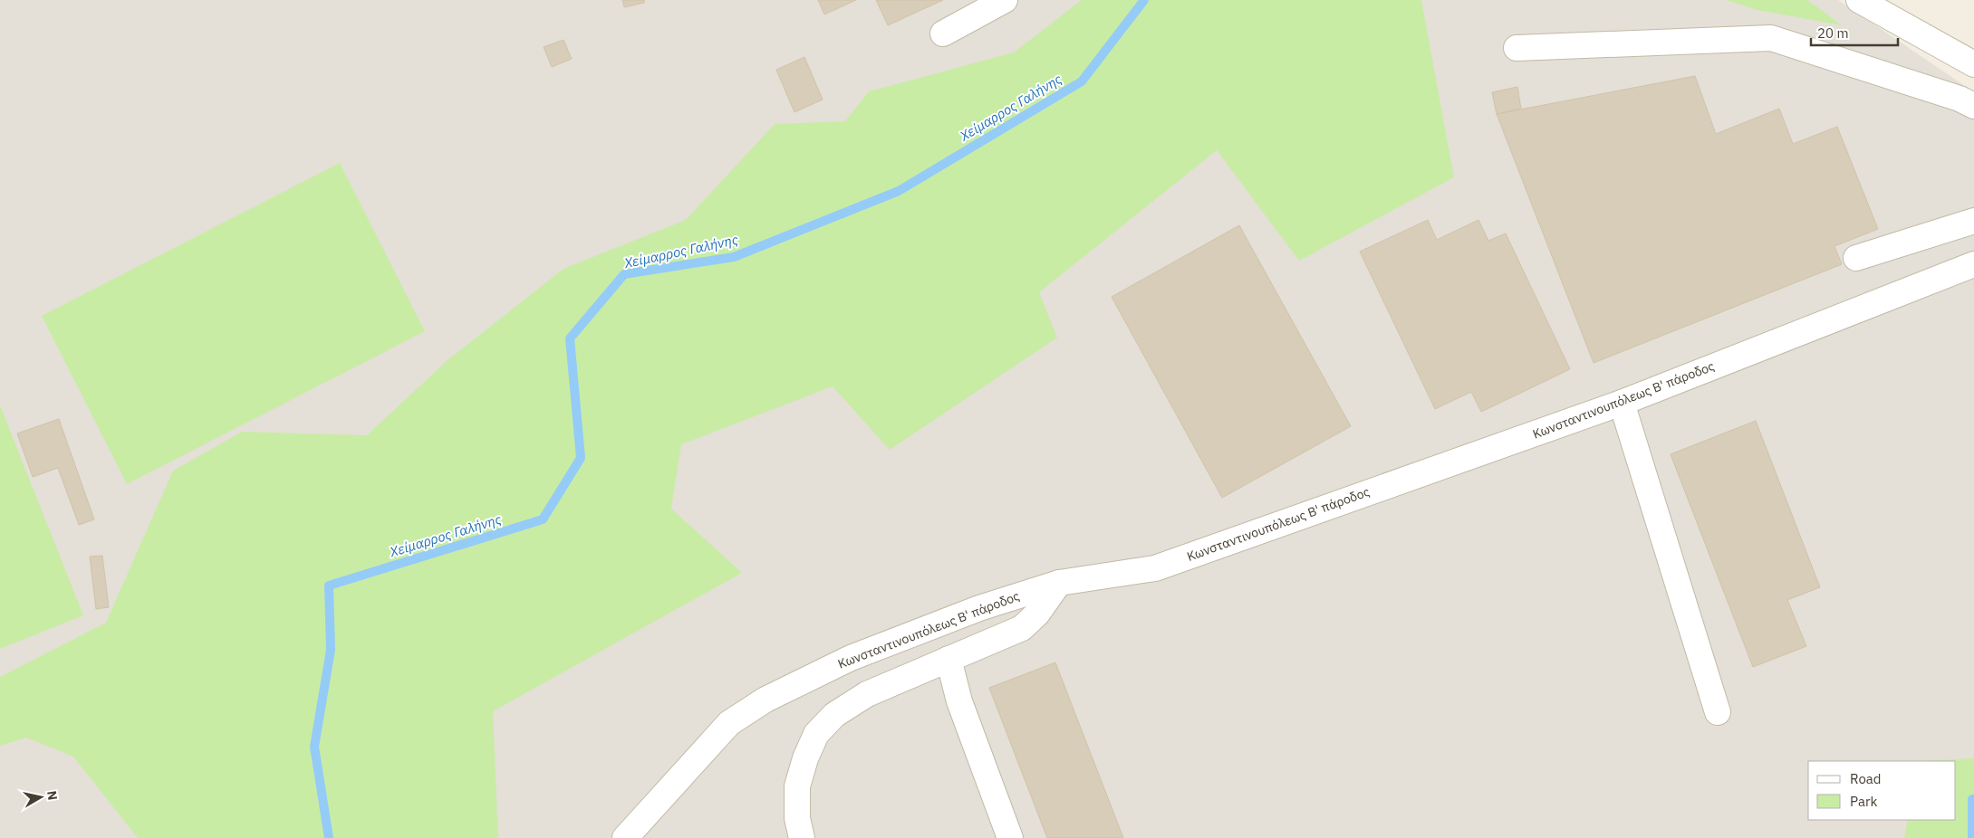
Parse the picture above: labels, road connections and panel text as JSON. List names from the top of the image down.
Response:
{
  "streets": {
    "street": ["Κωνσταντινουπόλεως Β' πάροδος"]
  },
  "water": ["Χείμαρρος Γαλήνης"],
  "legend": ["Road", "Park"],
  "scale_bar": "20 m",
  "north": "right"
}
